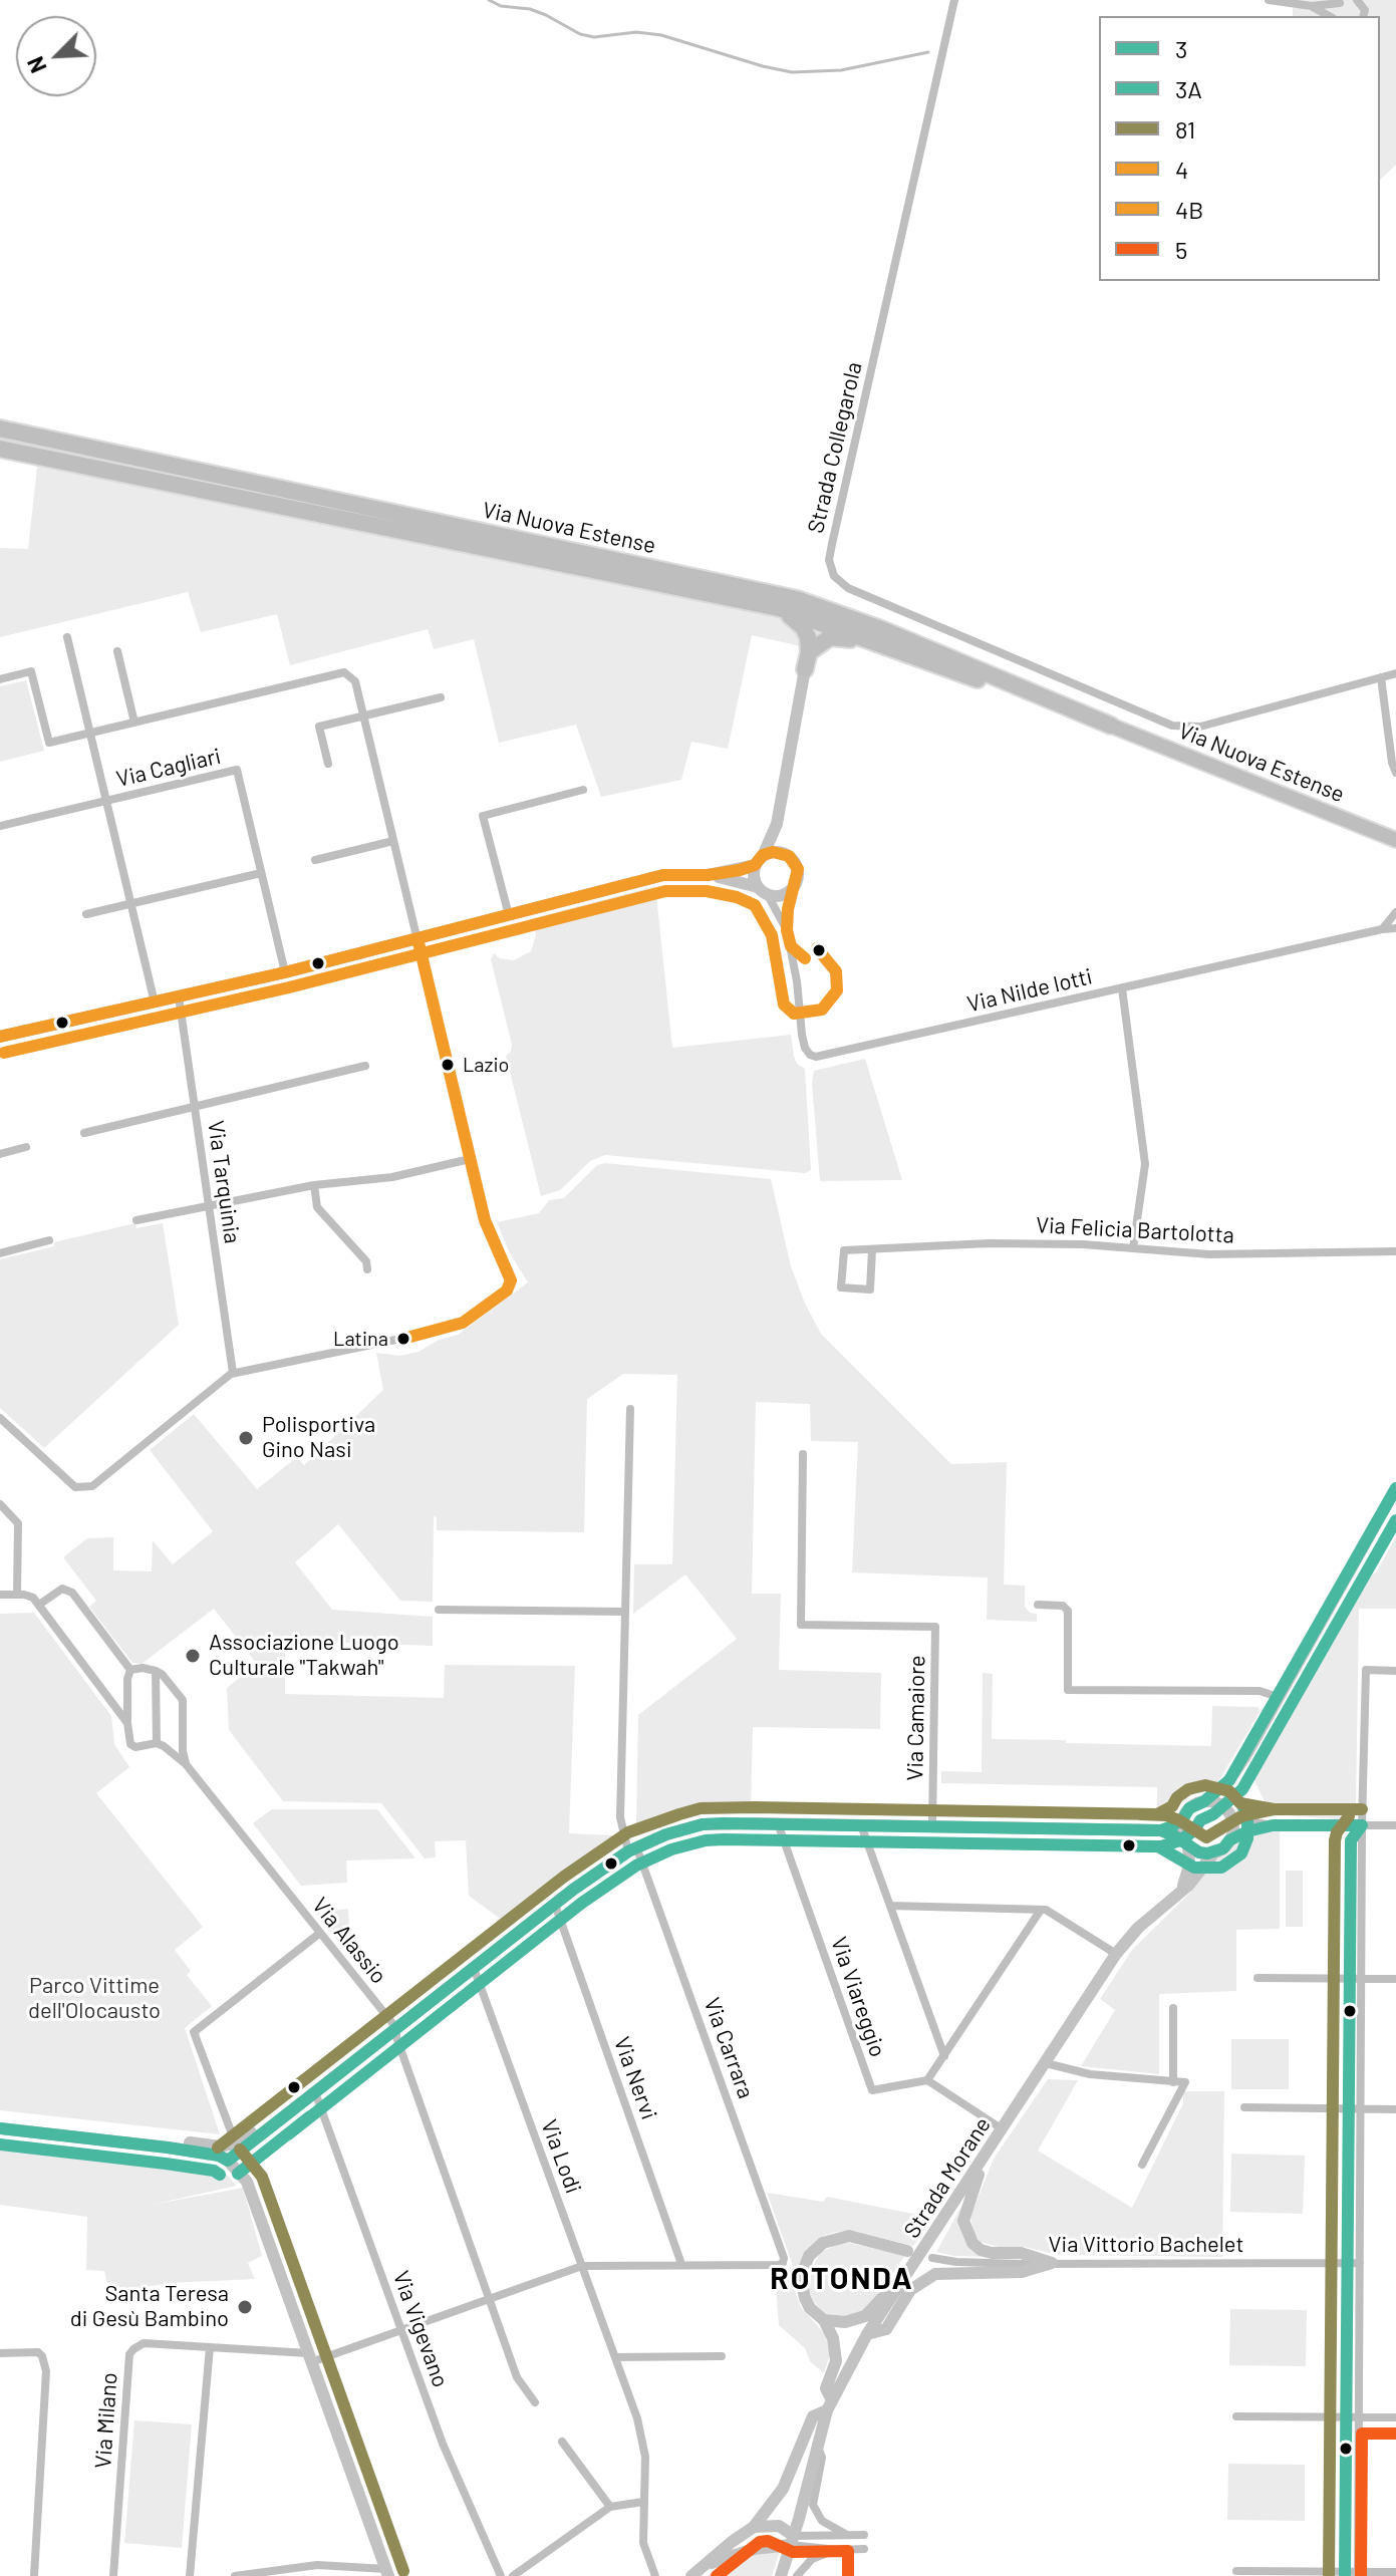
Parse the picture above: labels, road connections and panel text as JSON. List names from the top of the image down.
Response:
{
  "streets": {
    "highway": ["Via Nuova Estense"],
    "street": [
      "Strada Collegarola",
      "Via Cagliari",
      "Via Nilde Iotti",
      "Via Tarquinia",
      "Via Felicia Bartolotta",
      "Via Camaiore",
      "Via Alassio",
      "Via Viareggio",
      "Via Carrara",
      "Via Nervi",
      "Via Lodi",
      "Strada Morane",
      "Via Vittorio Bachelet",
      "Via Vigevano",
      "Via Milano"
    ]
  },
  "crossings": [
    ["Via Carrara", "Via Nervi"]
  ],
  "districts": ["ROTONDA"],
  "parks": ["Parco Vittime dell'Olocausto"],
  "places": [
    "Lazio",
    "Latina",
    "Polisportiva Gino Nasi",
    "Associazione Luogo Culturale \"Takwah\"",
    "Santa Teresa di Gesù Bambino"
  ],
  "lines": [
    "transit line 4",
    "transit line 4B",
    "transit line 3",
    "transit line 3A",
    "transit line 81",
    "transit line 5"
  ],
  "legend": [
    "3",
    "3A",
    "81",
    "4",
    "4B",
    "5"
  ],
  "north": "bottom left"
}
